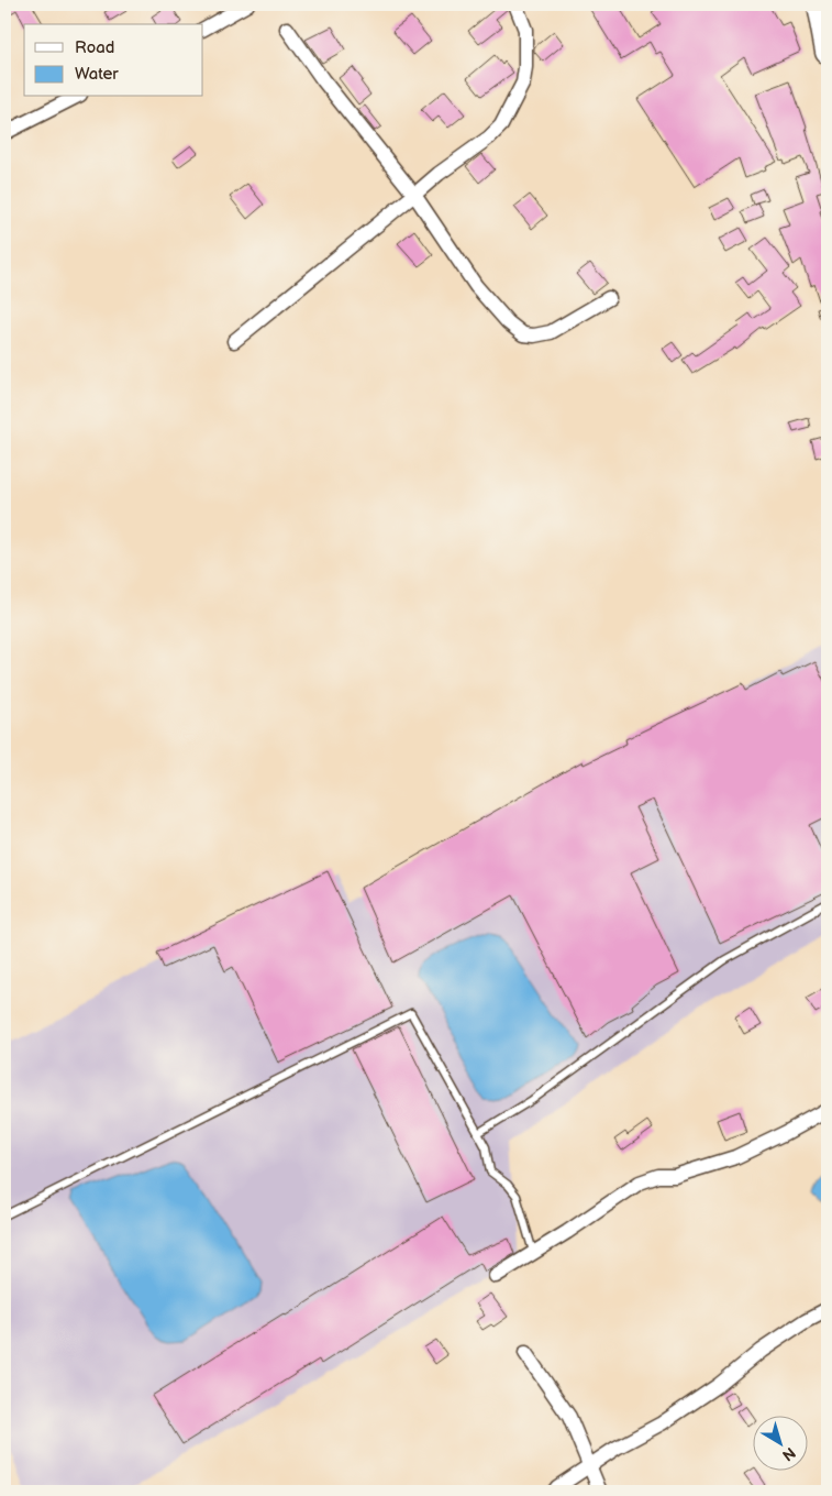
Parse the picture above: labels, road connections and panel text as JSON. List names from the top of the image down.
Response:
{
  "legend": ["Road", "Water"],
  "north": "bottom right"
}
